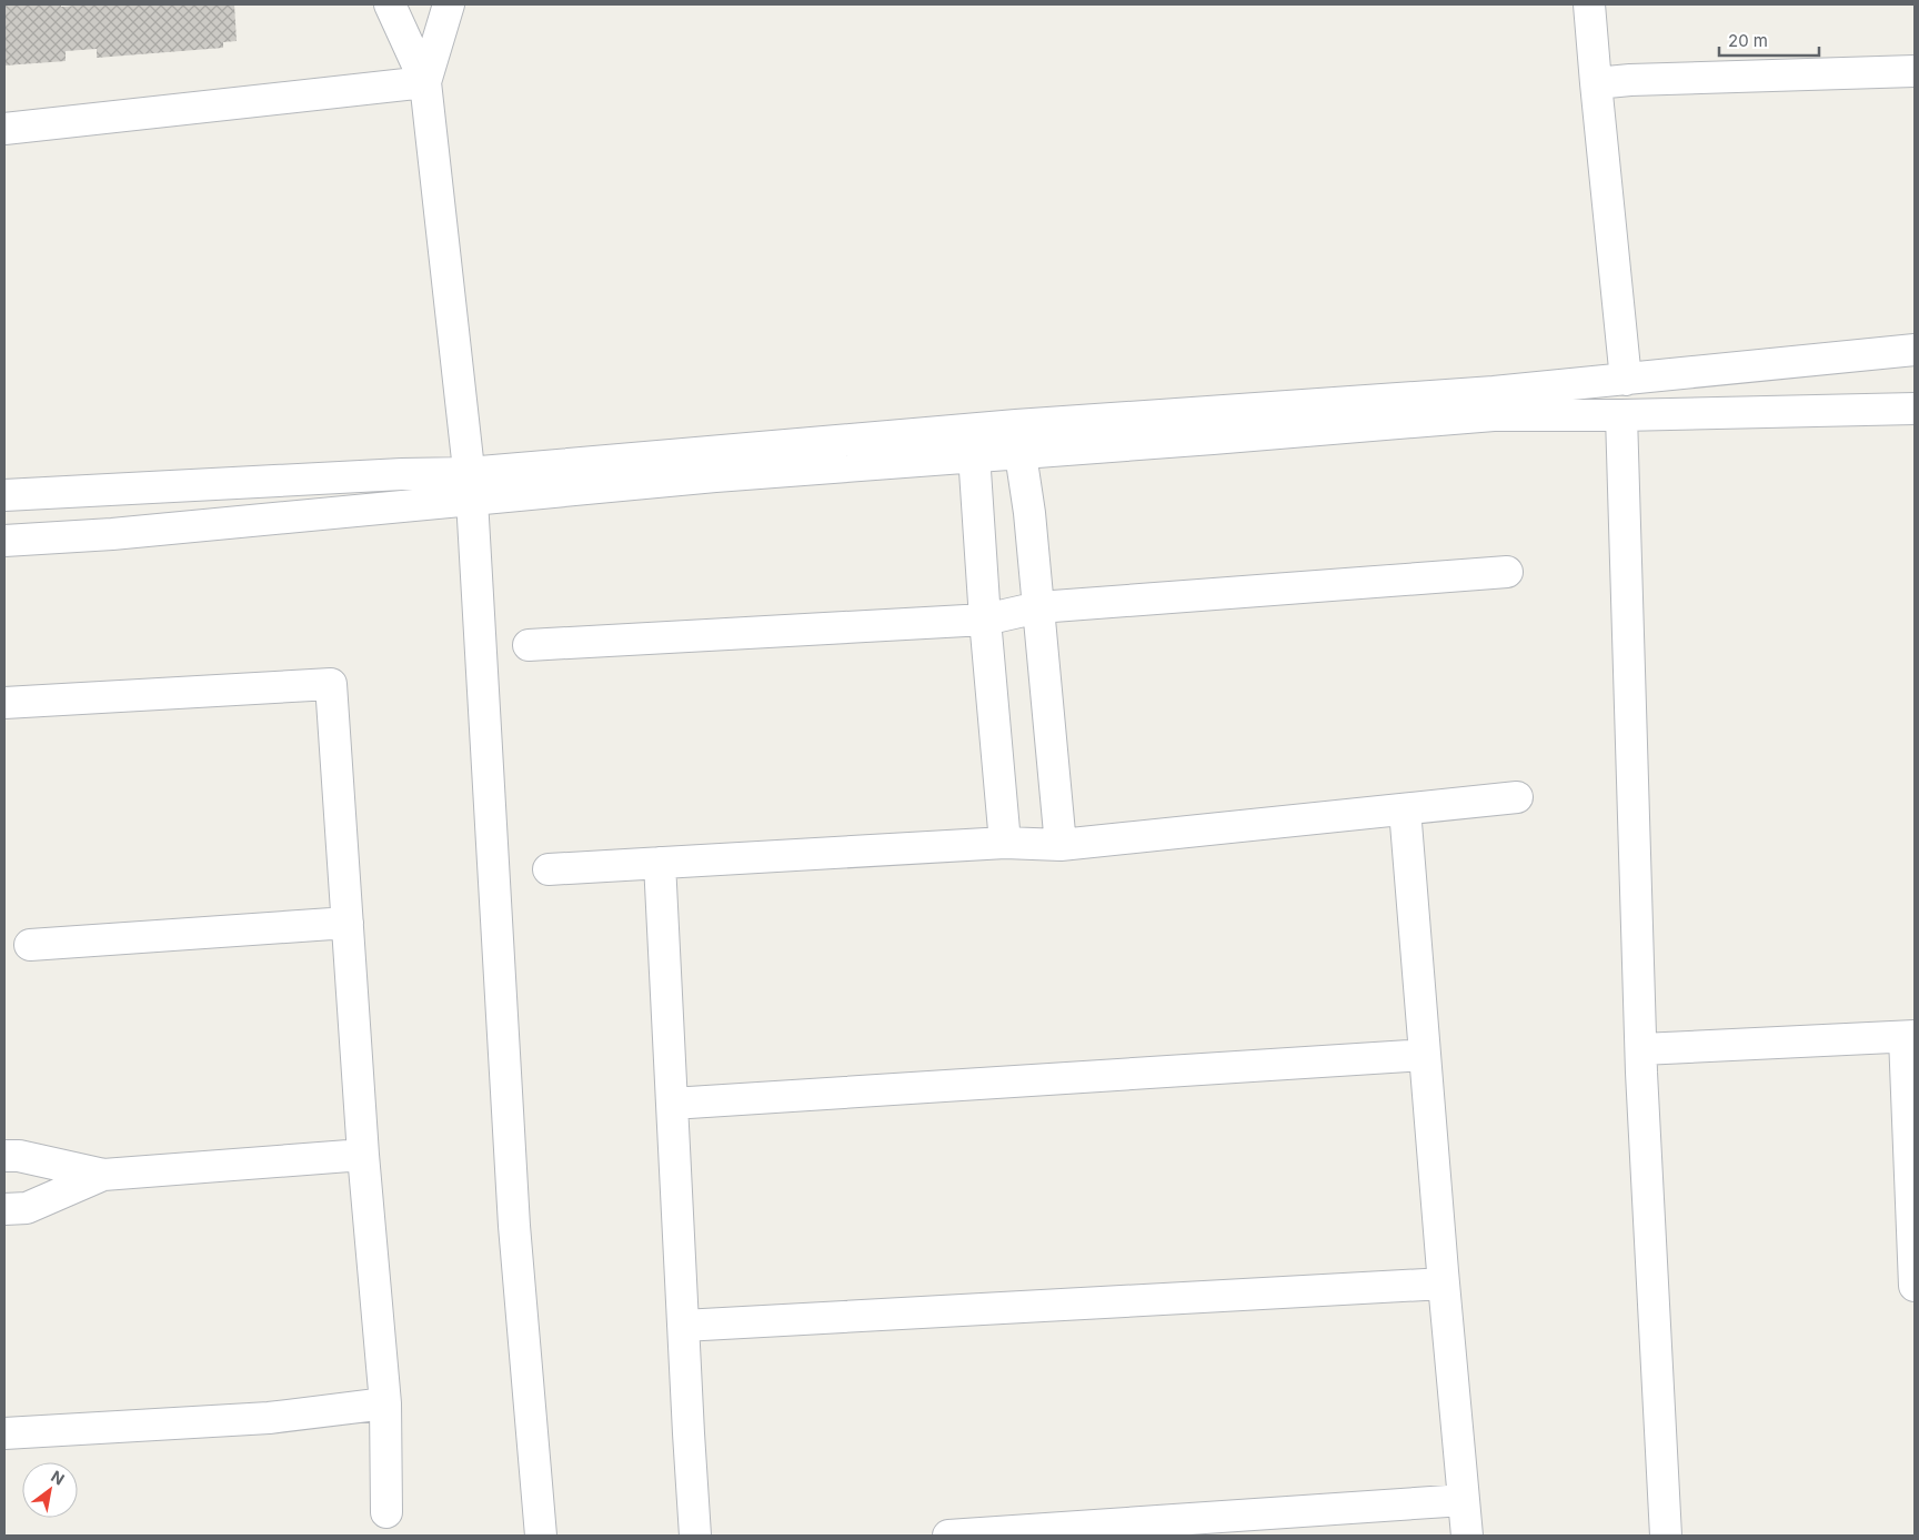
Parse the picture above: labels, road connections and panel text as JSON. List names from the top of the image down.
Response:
{
  "scale_bar": "20 m",
  "north": "top right"
}
